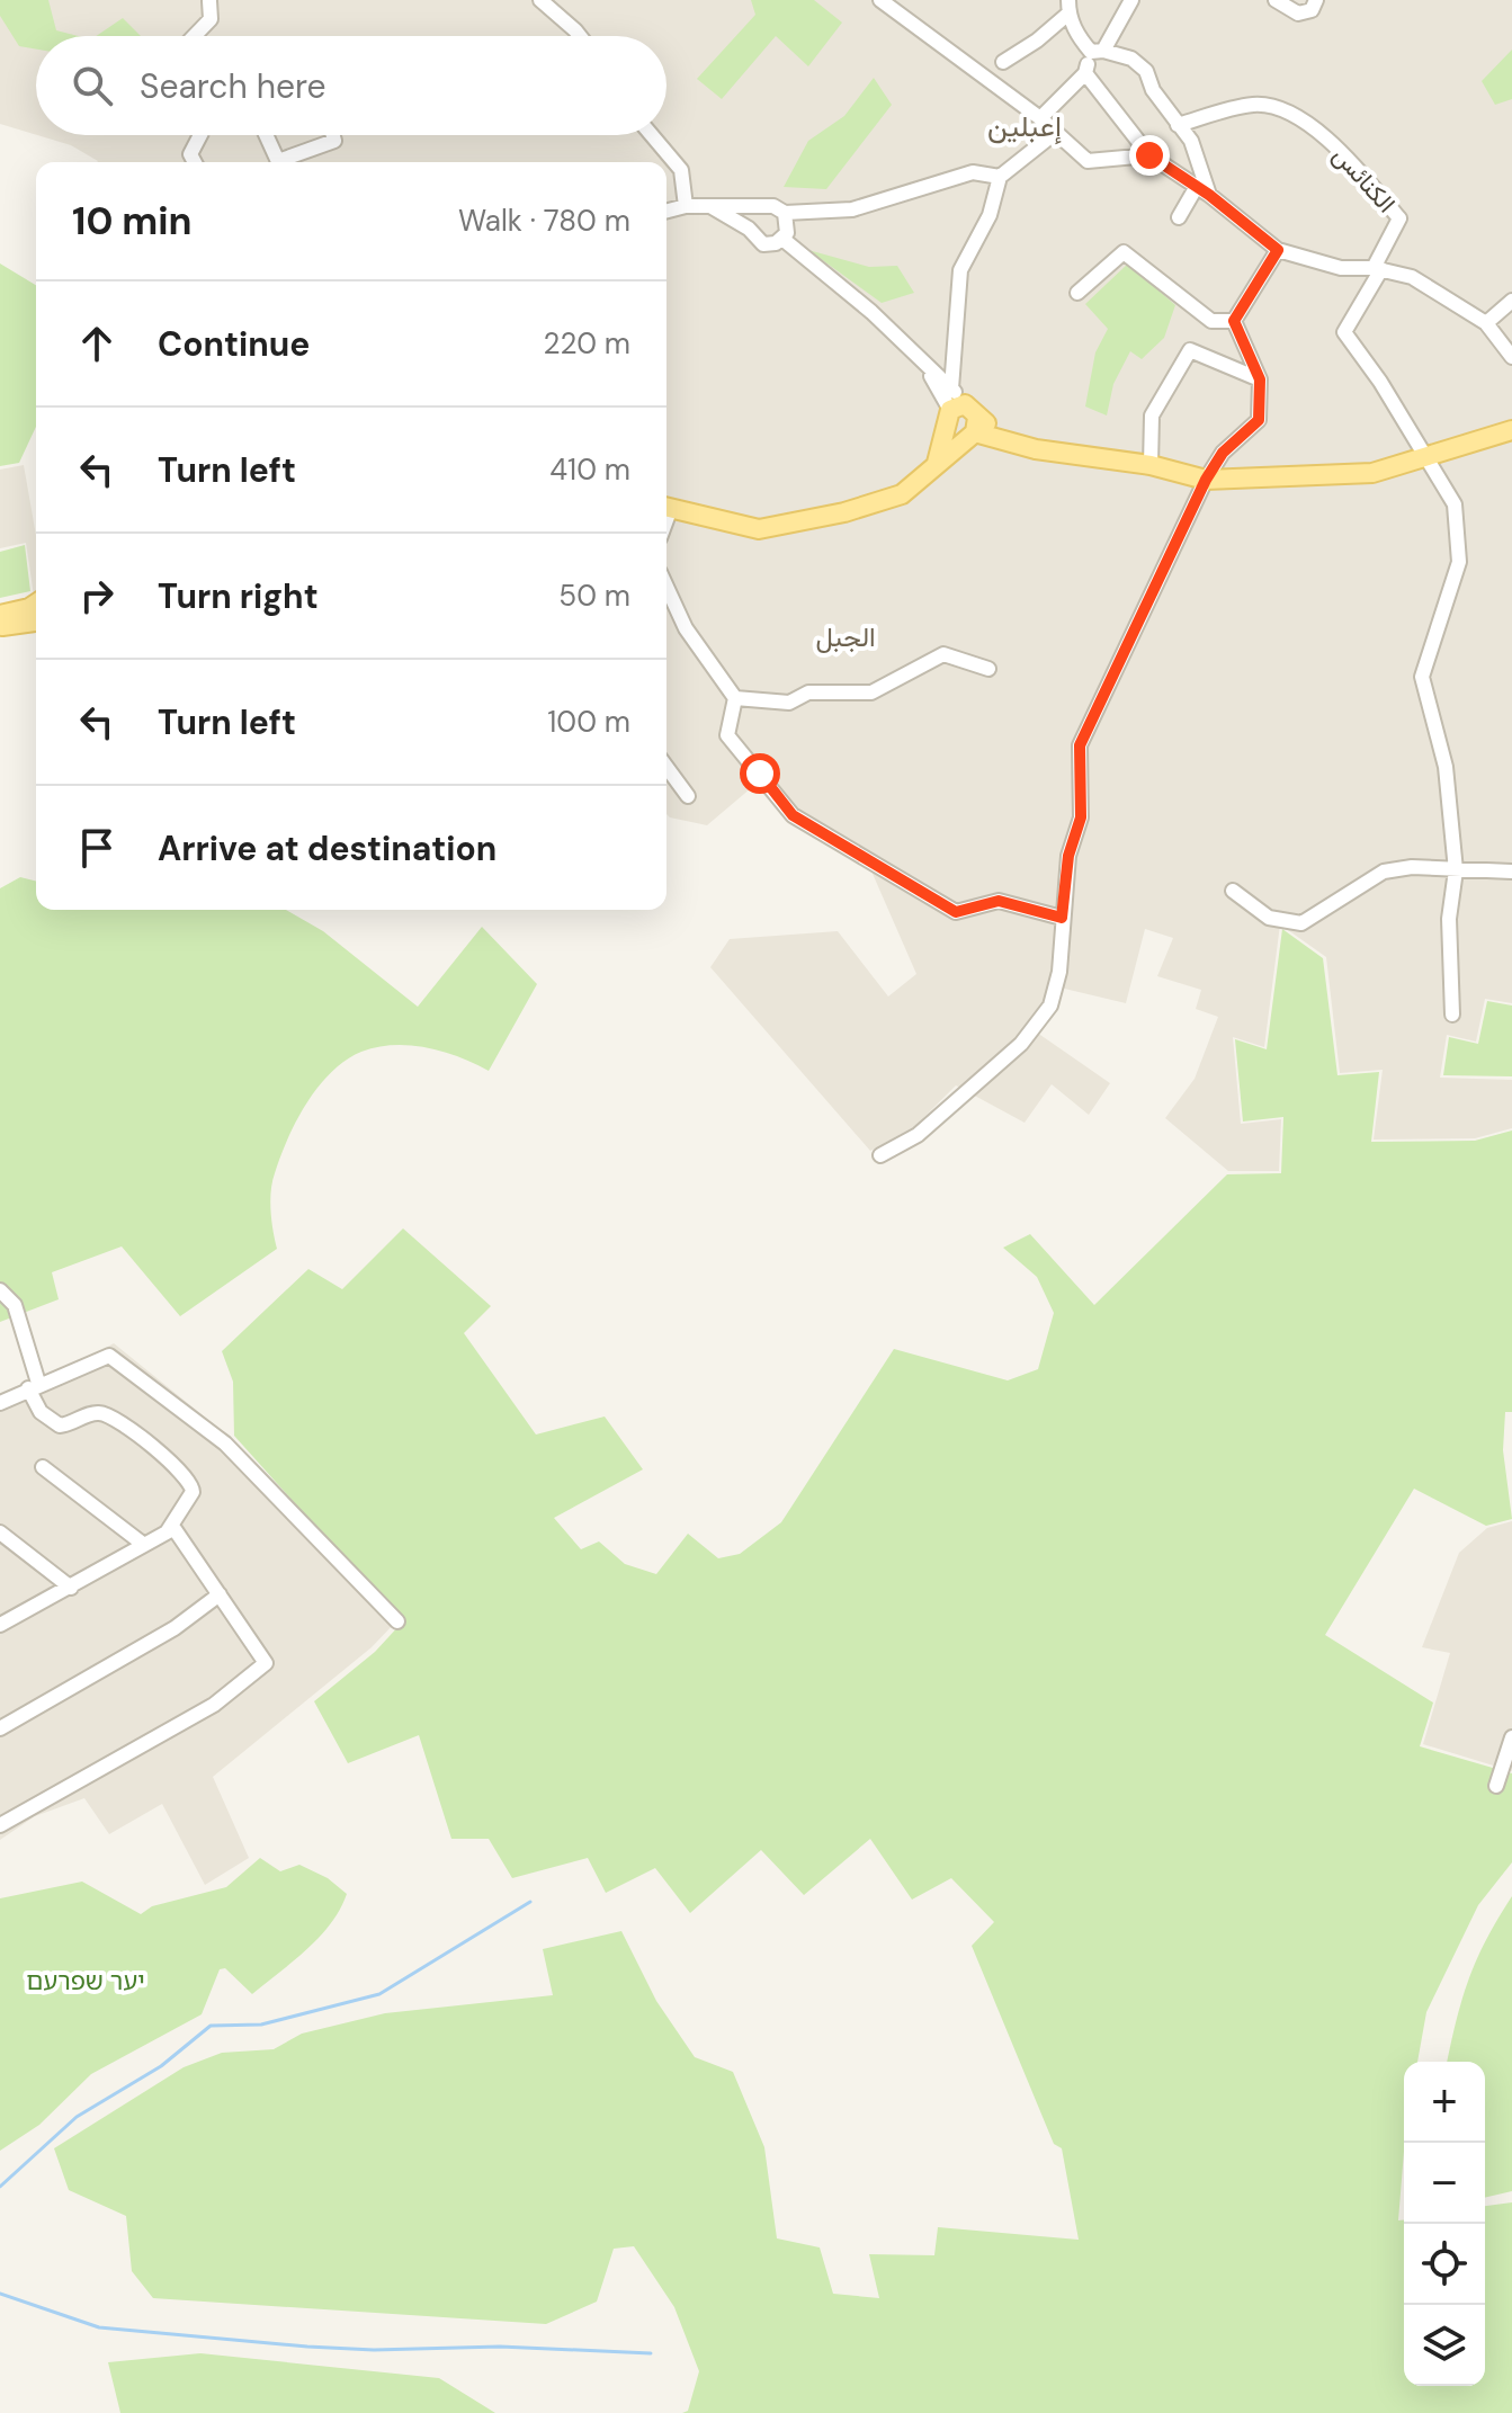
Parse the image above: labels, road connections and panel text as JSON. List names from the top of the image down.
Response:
{
  "streets": {
    "street": ["الكنائس"]
  },
  "districts": ["إعبلين", "الجبل"],
  "parks": ["יער שפרעם"],
  "page": {
    "search": "Search here",
    "heading": ["10 min", "Walk · 780 m"],
    "list": [
      ["Continue", "220 m"],
      ["Turn left", "410 m"],
      ["Turn right", "50 m"],
      ["Turn left", "100 m"],
      "Arrive at destination"
    ],
    "map_buttons": ["+", "−"]
  }
}
